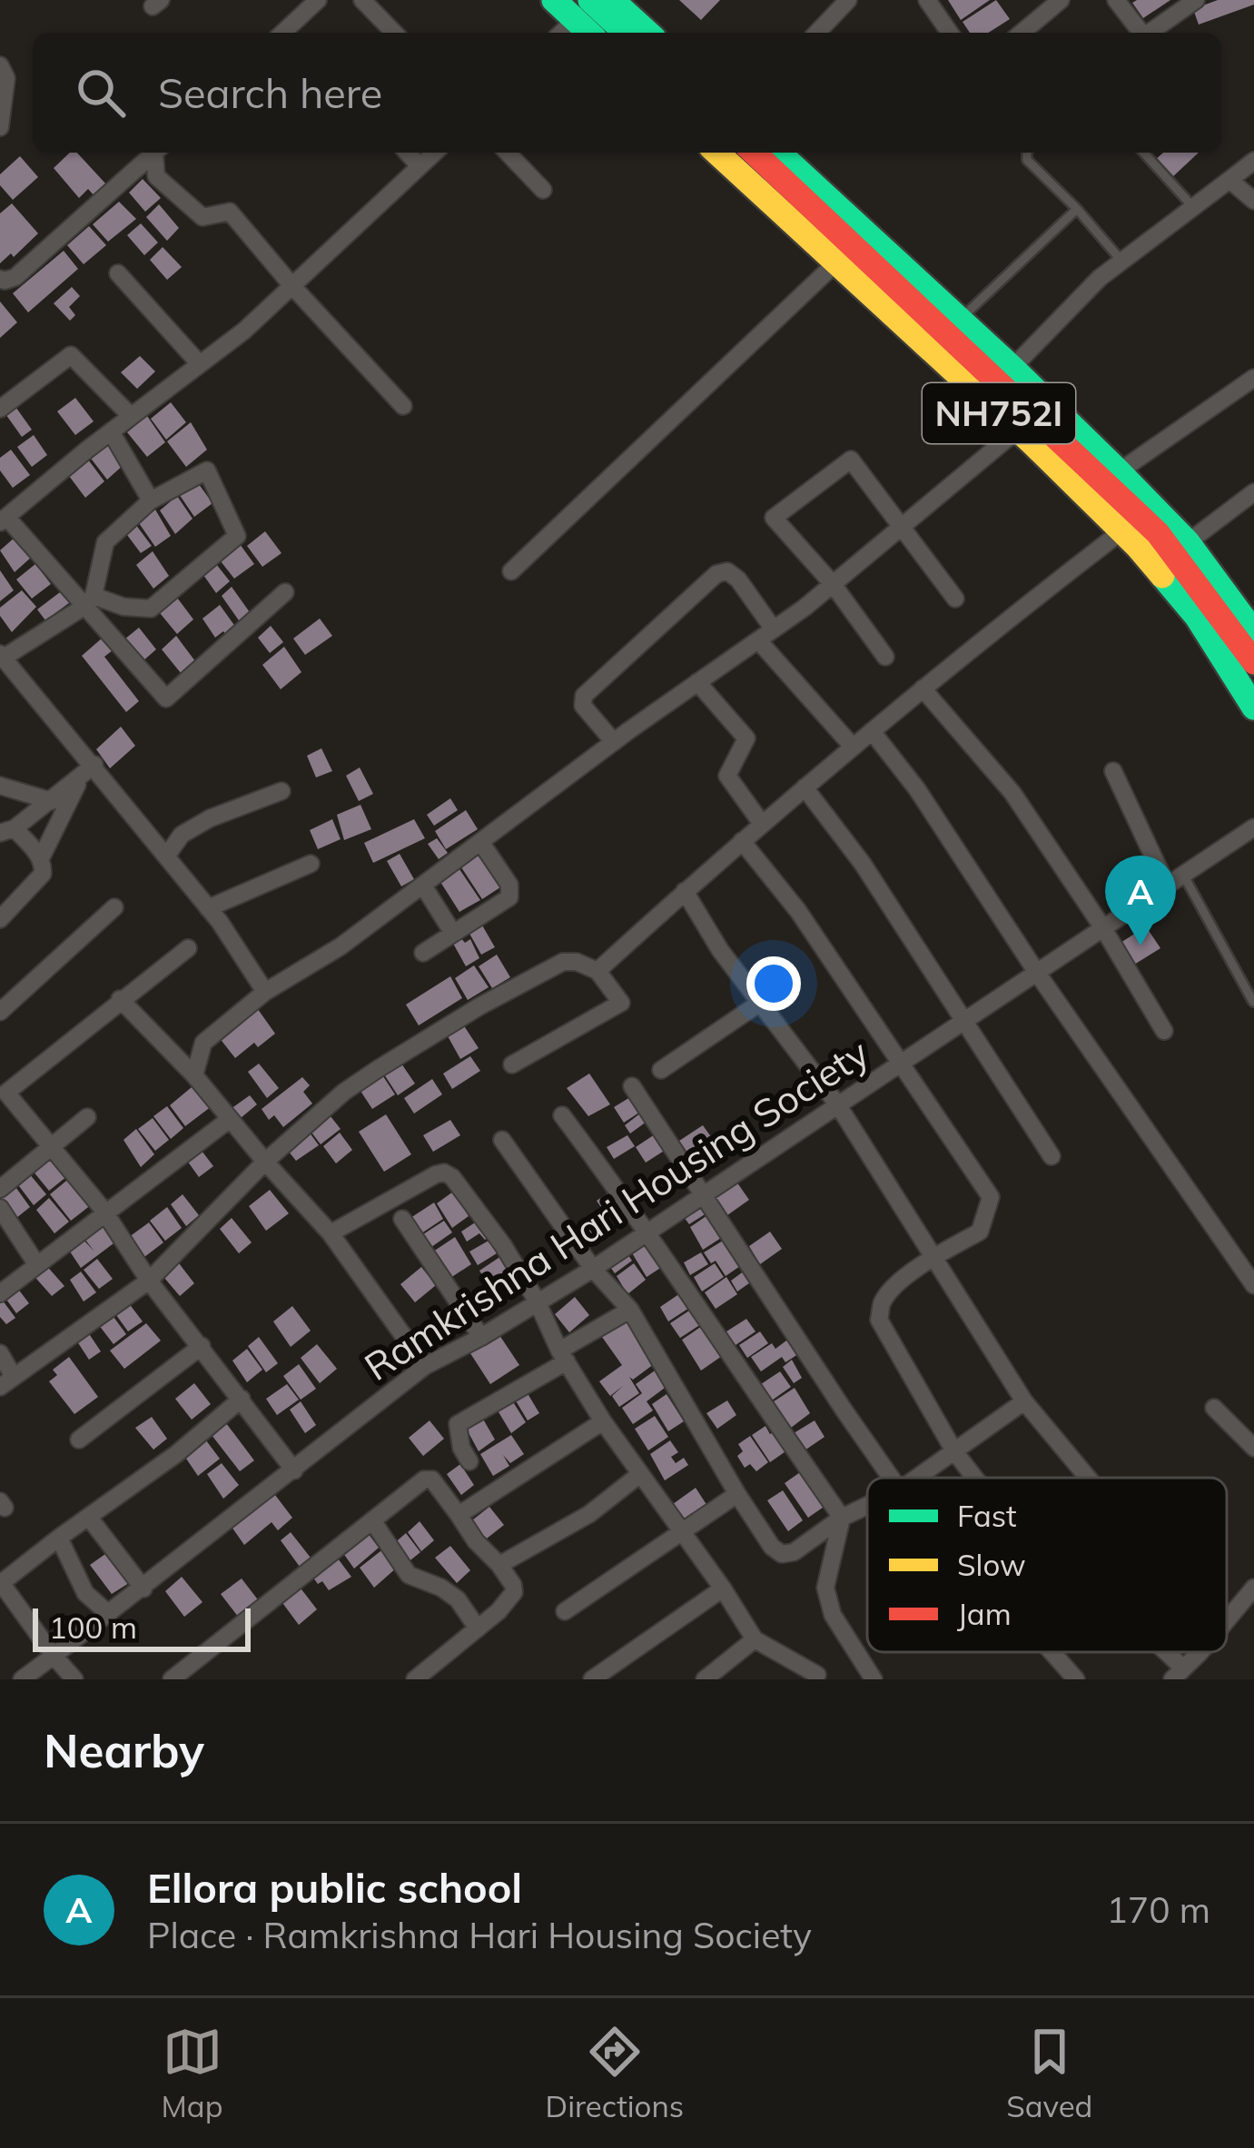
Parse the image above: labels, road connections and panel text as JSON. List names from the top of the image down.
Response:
{
  "streets": {
    "main road": ["NH752I"],
    "street": ["Ramkrishna Hari Housing Society"]
  },
  "legend": ["Fast", "Slow", "Jam"],
  "scale_bar": "100 m",
  "page": {
    "search": "Search here",
    "pins": "A",
    "scale": "100 m",
    "heading": "Nearby",
    "list": [
      {
        "mark": "A",
        "name": "Ellora public school",
        "note": "Place · Ramkrishna Hari Housing Society",
        "value": "170 m"
      }
    ],
    "nav": ["Map", "Directions", "Saved"]
  }
}
